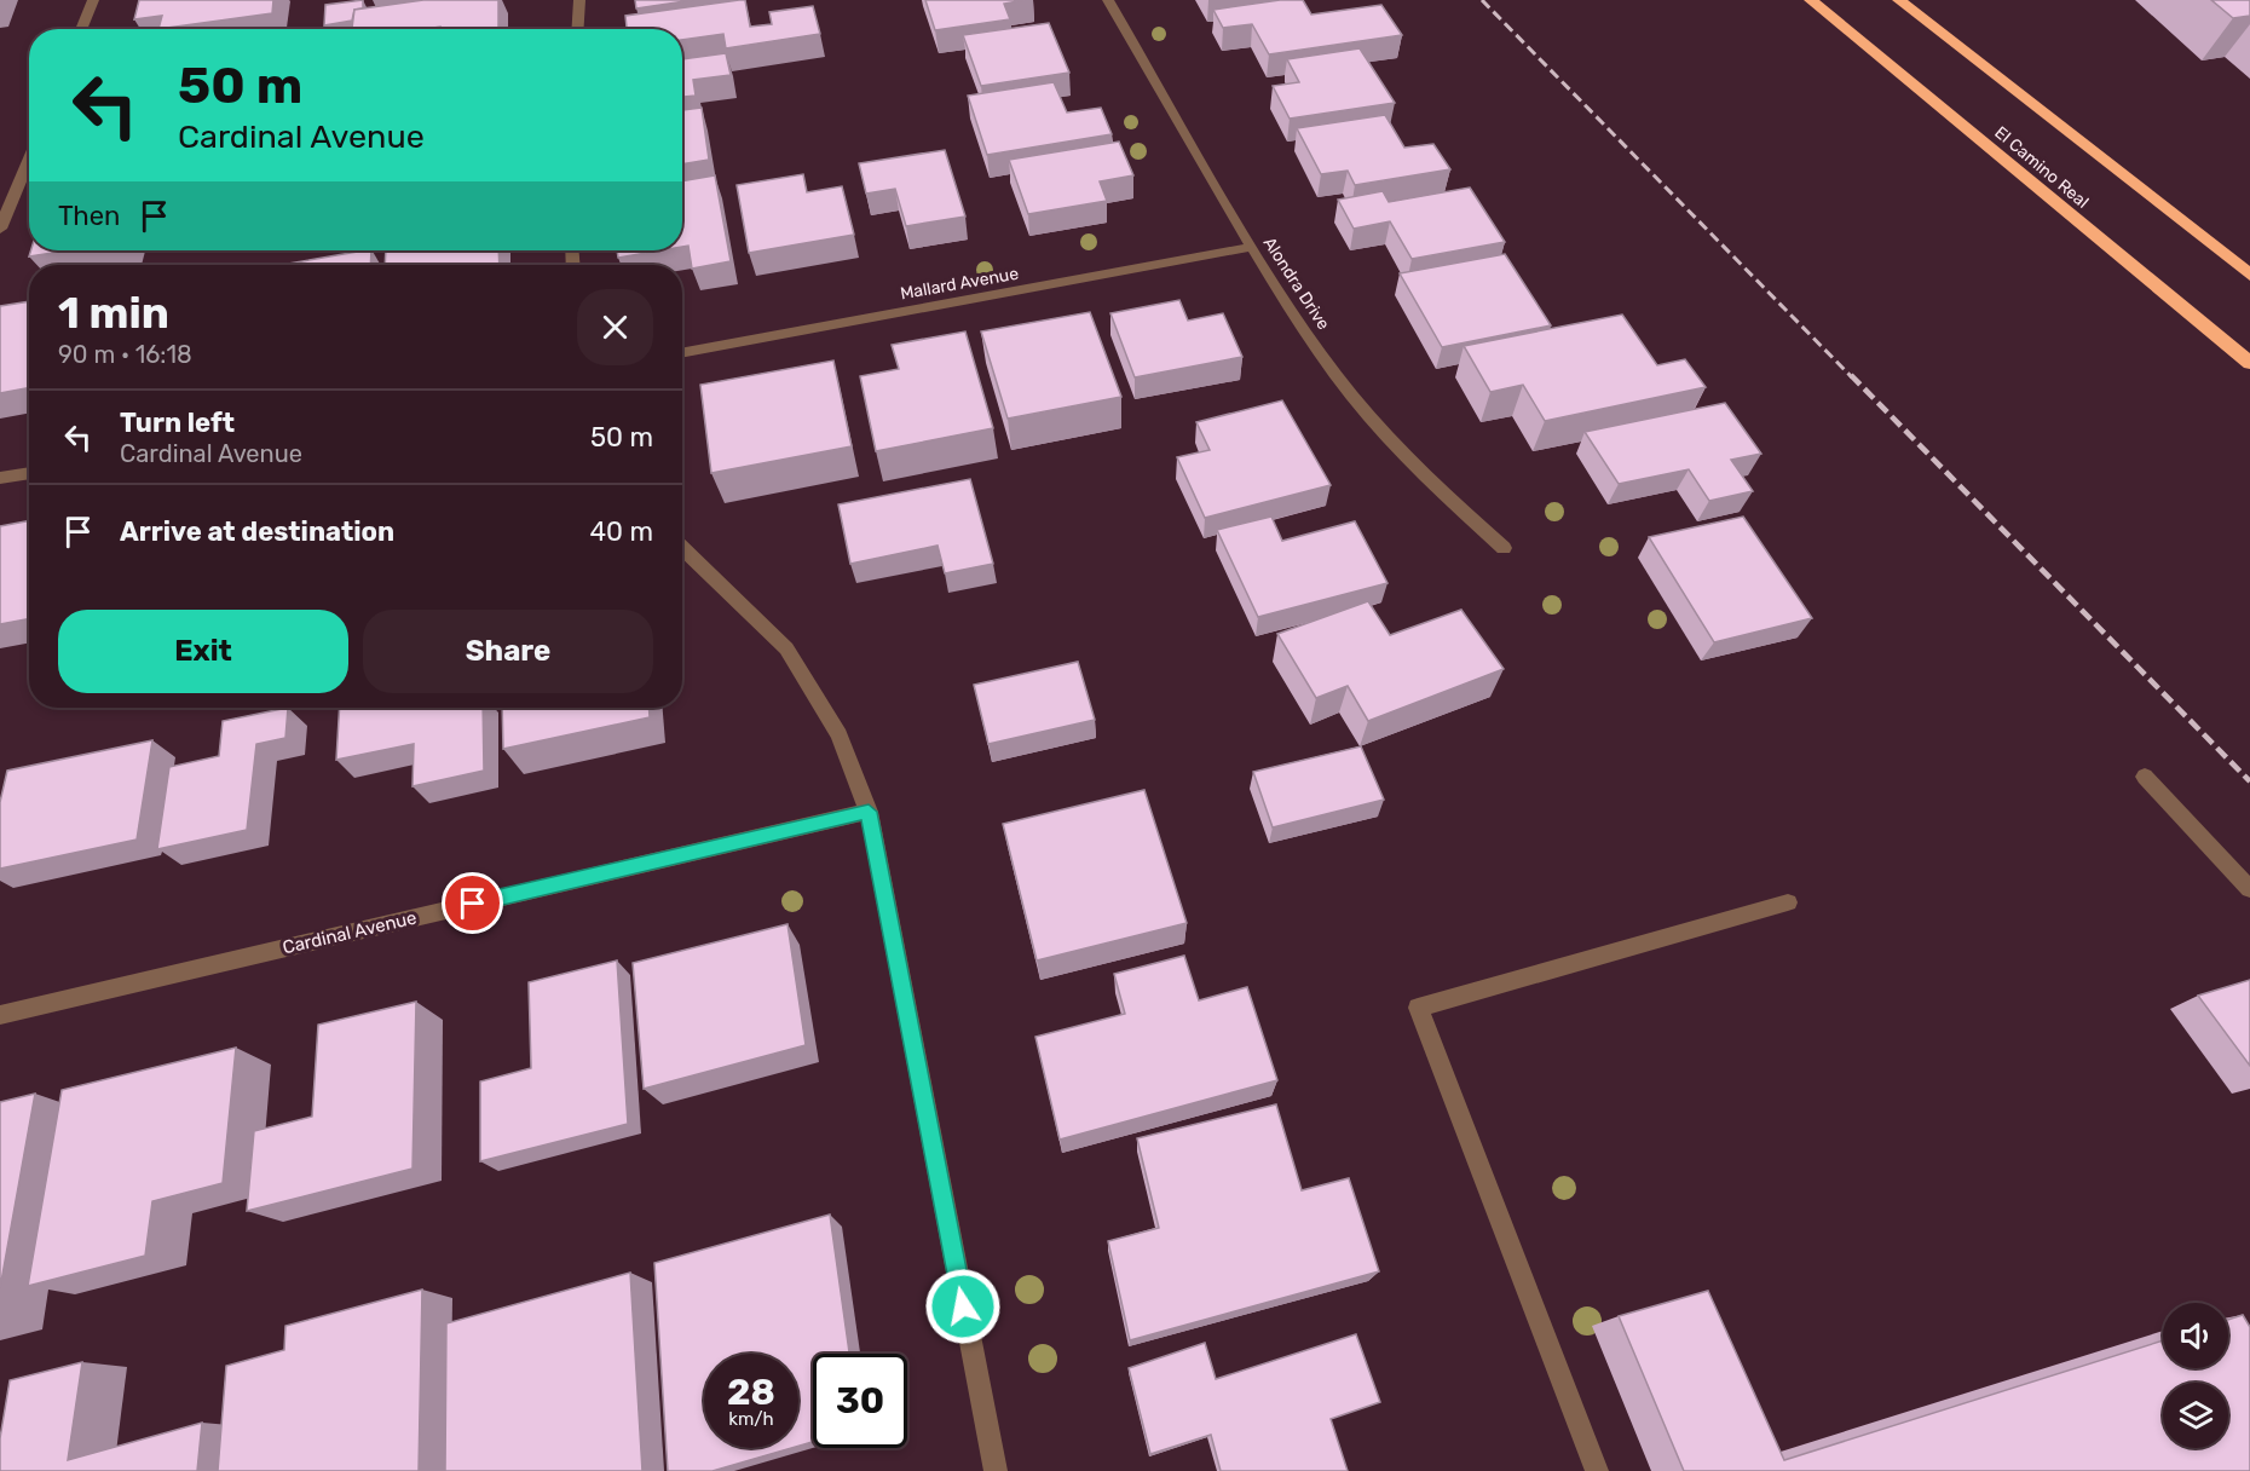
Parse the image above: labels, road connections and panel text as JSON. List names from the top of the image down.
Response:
{
  "streets": {
    "highway": ["El Camino Real"],
    "street": ["Mallard Avenue", "Alondra Drive", "Cardinal Avenue"]
  },
  "crossings": [
    ["Mallard Avenue", "Alondra Drive"]
  ],
  "page": {
    "turn": ["50 m", "Cardinal Avenue"],
    "then": "Then",
    "heading": ["1 min", "90 m · 16:18"],
    "list": [
      {
        "name": "Turn left",
        "note": "Cardinal Avenue",
        "value": "50 m"
      },
      {
        "name": "Arrive at destination",
        "value": "40 m"
      }
    ],
    "buttons": ["Exit", "Share"],
    "speed": "28 km/h",
    "limit": "30"
  }
}
